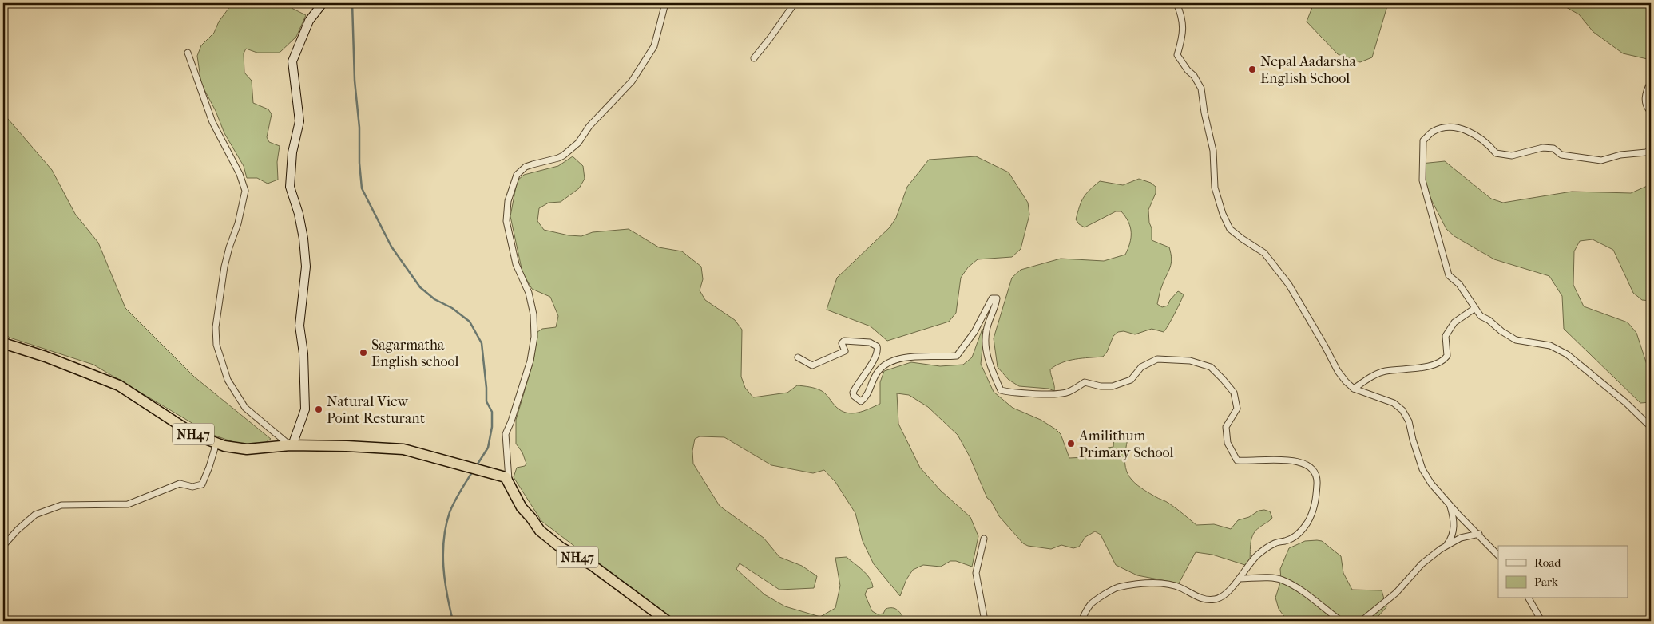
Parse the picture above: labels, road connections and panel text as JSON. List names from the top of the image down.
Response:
{
  "streets": {
    "highway": ["NH47"]
  },
  "places": [
    "Nepal Aadarsha English School",
    "Sagarmatha English school",
    "Natural View Point Resturant",
    "Amilithum Primary School"
  ],
  "legend": ["Road", "Park"]
}
